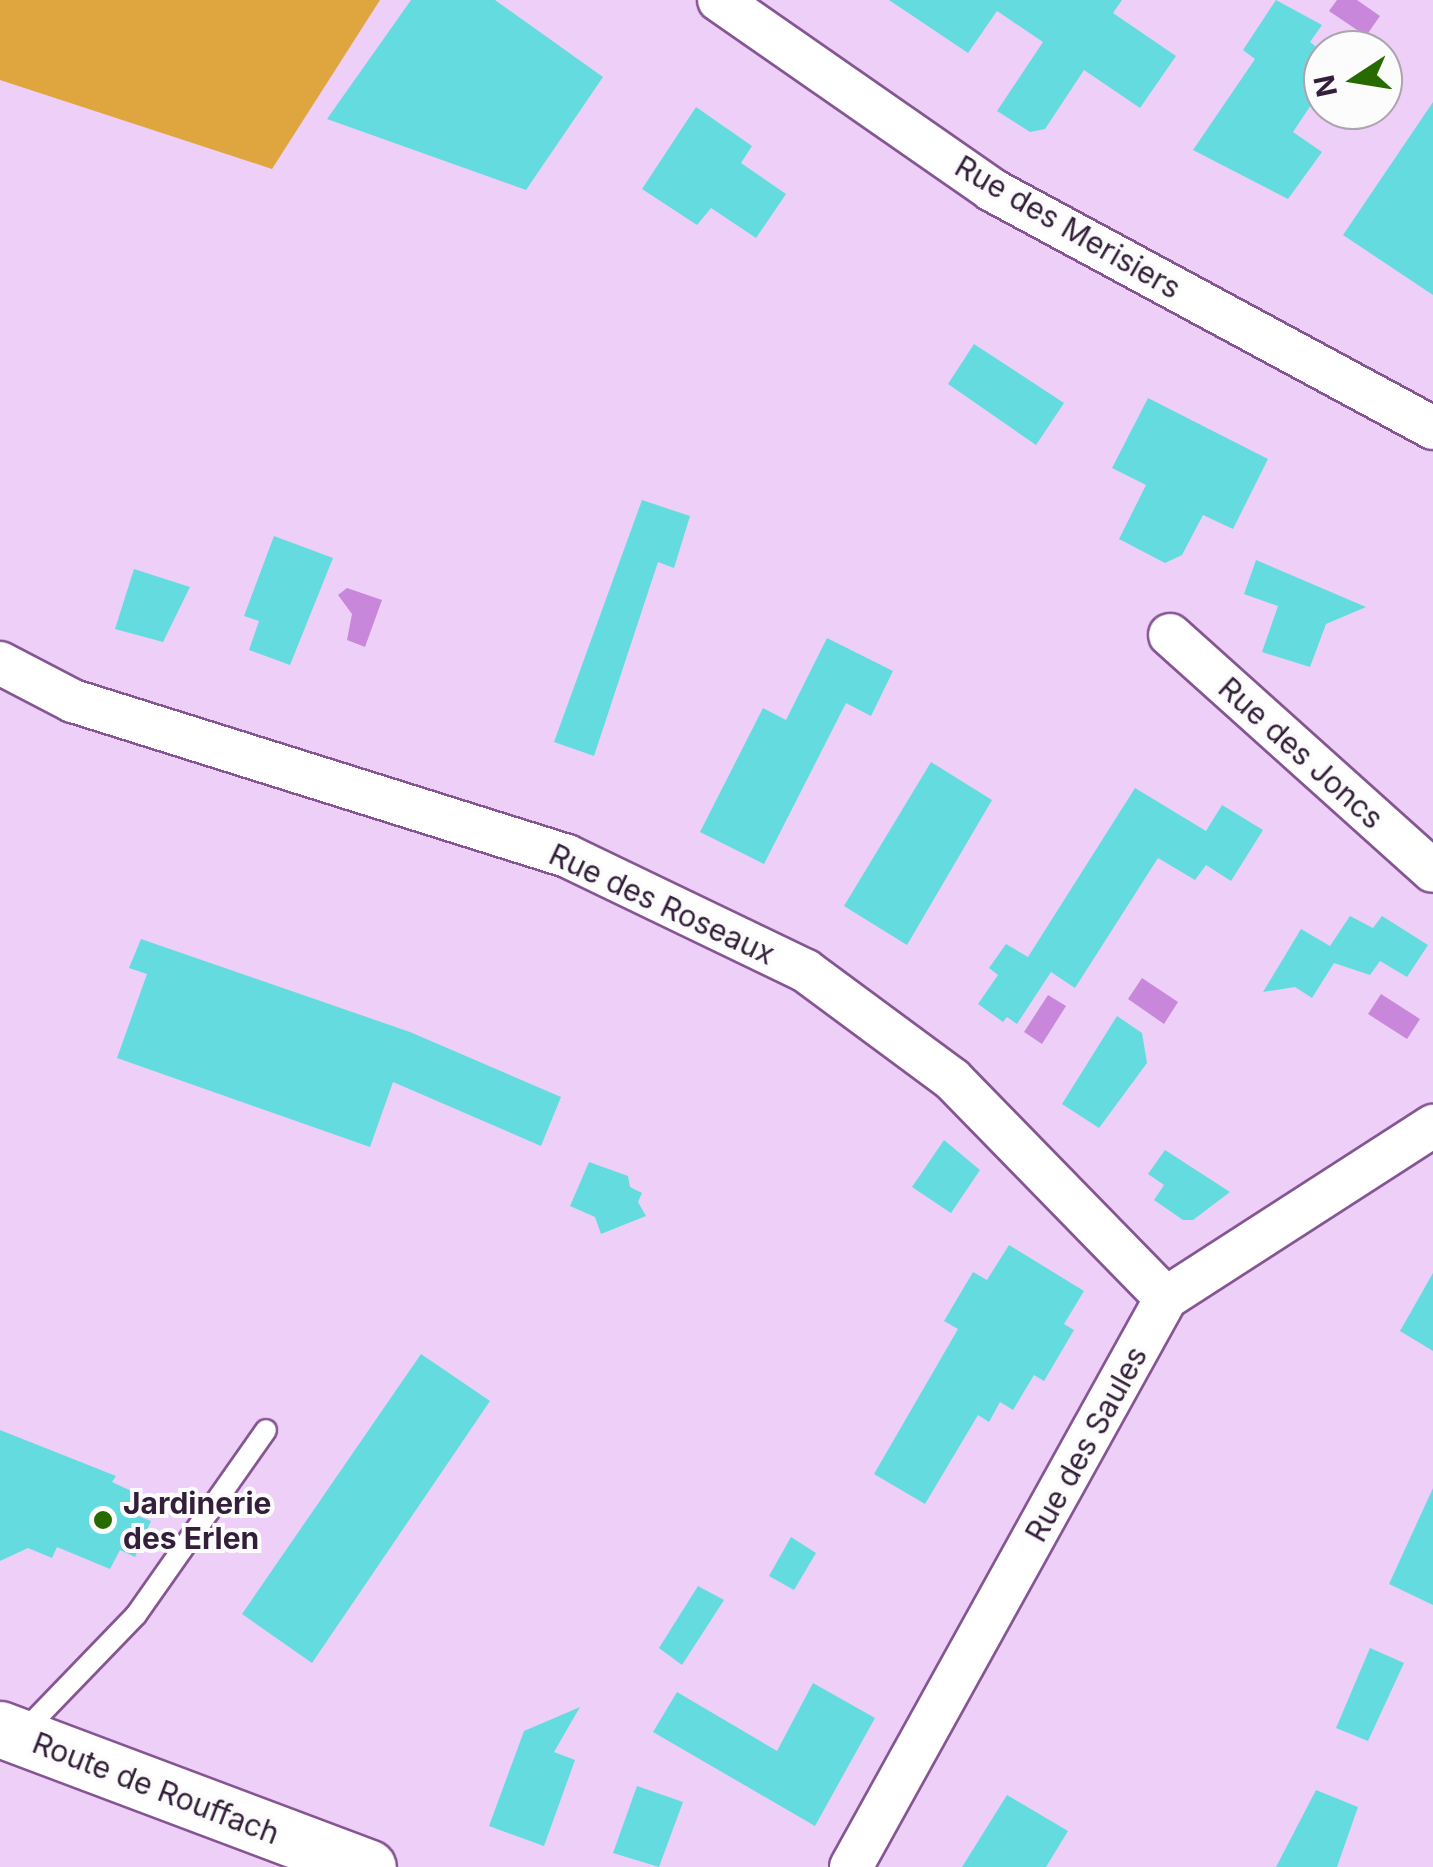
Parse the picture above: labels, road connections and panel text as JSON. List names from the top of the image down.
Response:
{
  "streets": {
    "main road": ["Route de Rouffach"],
    "street": [
      "Rue des Merisiers",
      "Rue des Joncs",
      "Rue des Roseaux",
      "Rue des Saules"
    ]
  },
  "crossings": [
    ["Rue des Roseaux", "Rue des Saules"]
  ],
  "places": ["Jardinerie des Erlen"],
  "north": "left"
}
